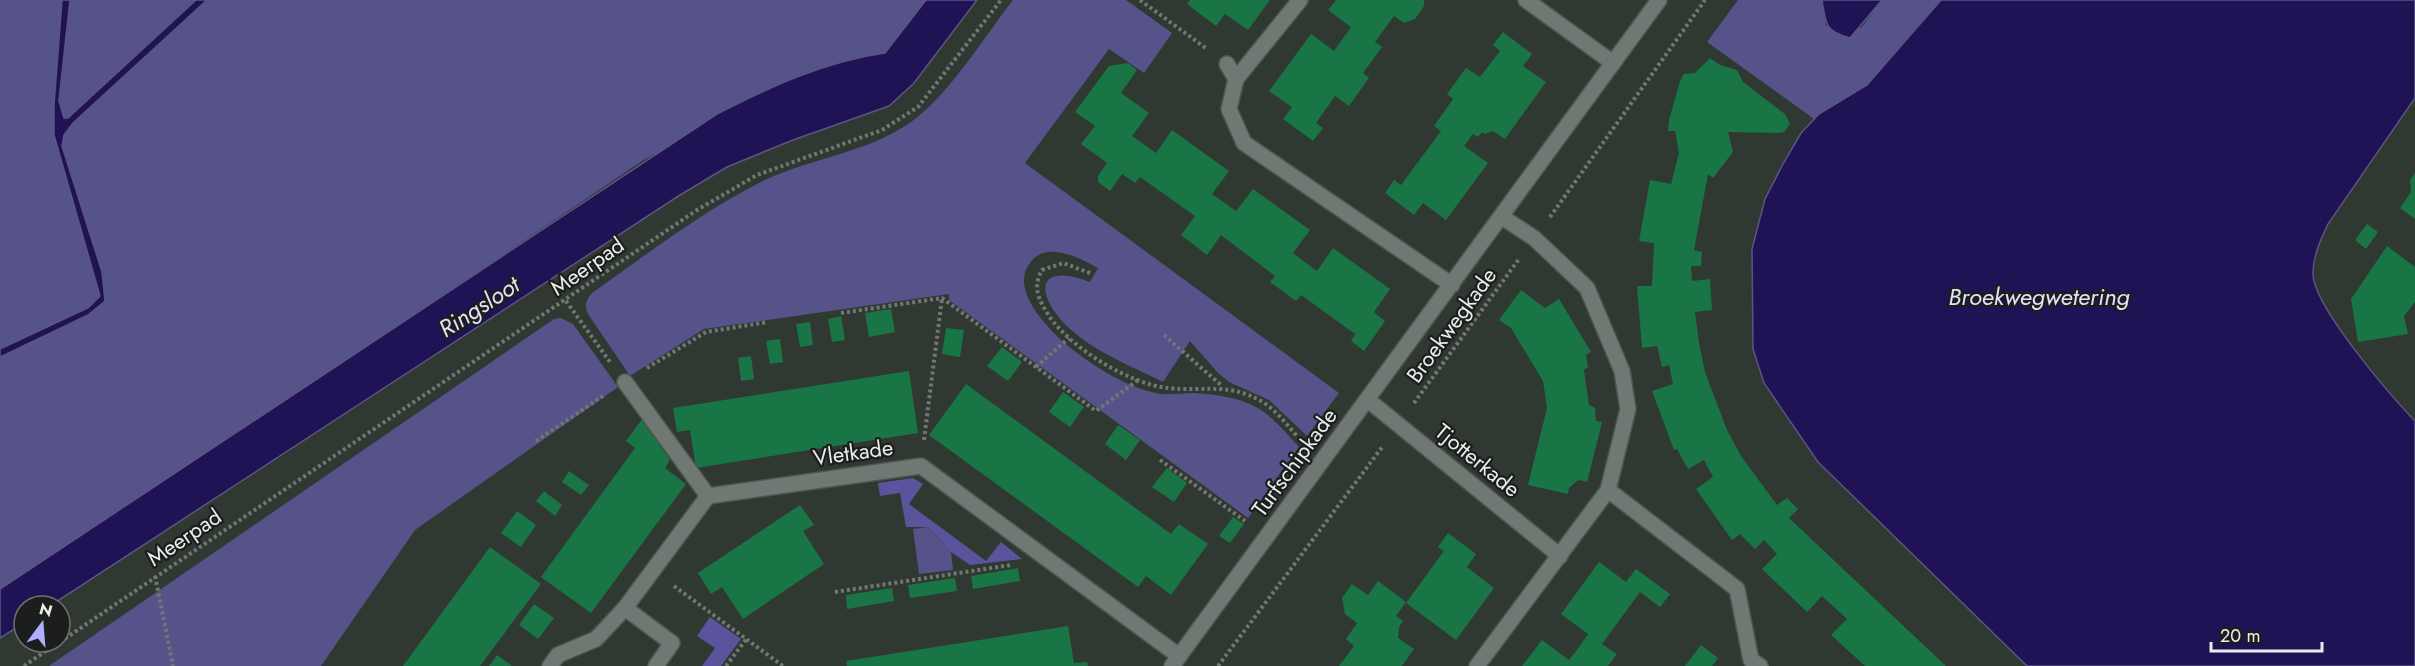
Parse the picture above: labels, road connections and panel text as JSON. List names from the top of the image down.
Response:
{
  "streets": {
    "street": ["Vletkade", "Tjotterkade", "Turfschipkade"],
    "path": ["Meerpad", "Broekwegkade"]
  },
  "crossings": [
    ["Broekwegkade", "Tjotterkade"],
    ["Vletkade", "Turfschipkade"],
    ["Tjotterkade", "Turfschipkade"]
  ],
  "water": ["Broekwegwetering", "Ringsloot"],
  "scale_bar": "20 m",
  "north": "top"
}
